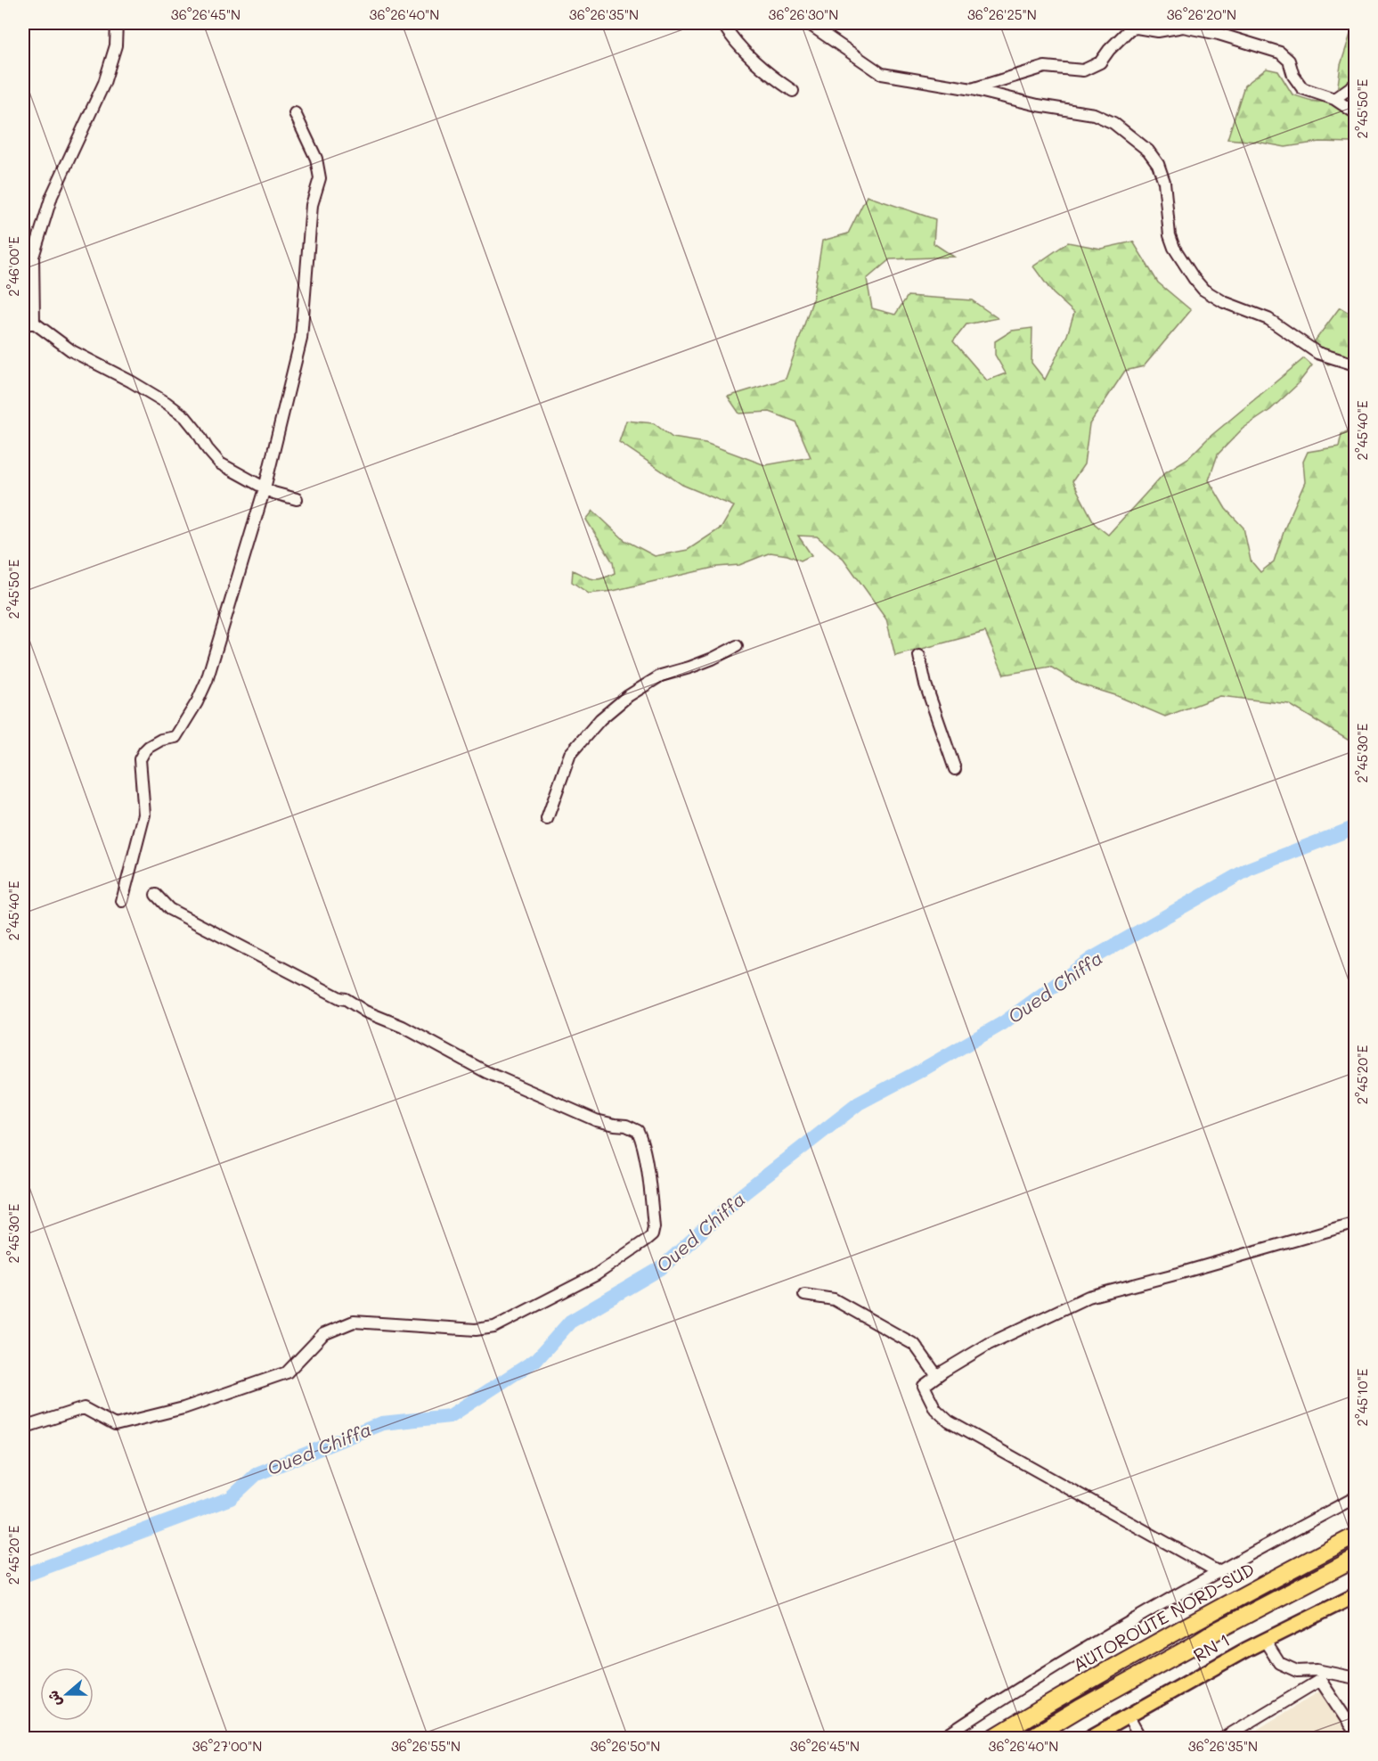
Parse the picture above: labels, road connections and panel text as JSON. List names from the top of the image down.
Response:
{
  "streets": {
    "highway": ["AUTOROUTE NORD-SUD"],
    "main road": ["RN 1"]
  },
  "water": ["Oued Chiffa"],
  "north": "left",
  "coordinates": [
    "36°26'45\"N",
    "36°26'40\"N",
    "36°26'35\"N",
    "36°26'30\"N",
    "36°26'25\"N",
    "36°26'20\"N",
    "2°45'50\"E",
    "2°46'00\"E",
    "2°45'40\"E",
    "2°45'30\"E",
    "2°45'20\"E",
    "2°45'10\"E",
    "36°27'00\"N",
    "36°26'55\"N",
    "36°26'50\"N"
  ]
}
